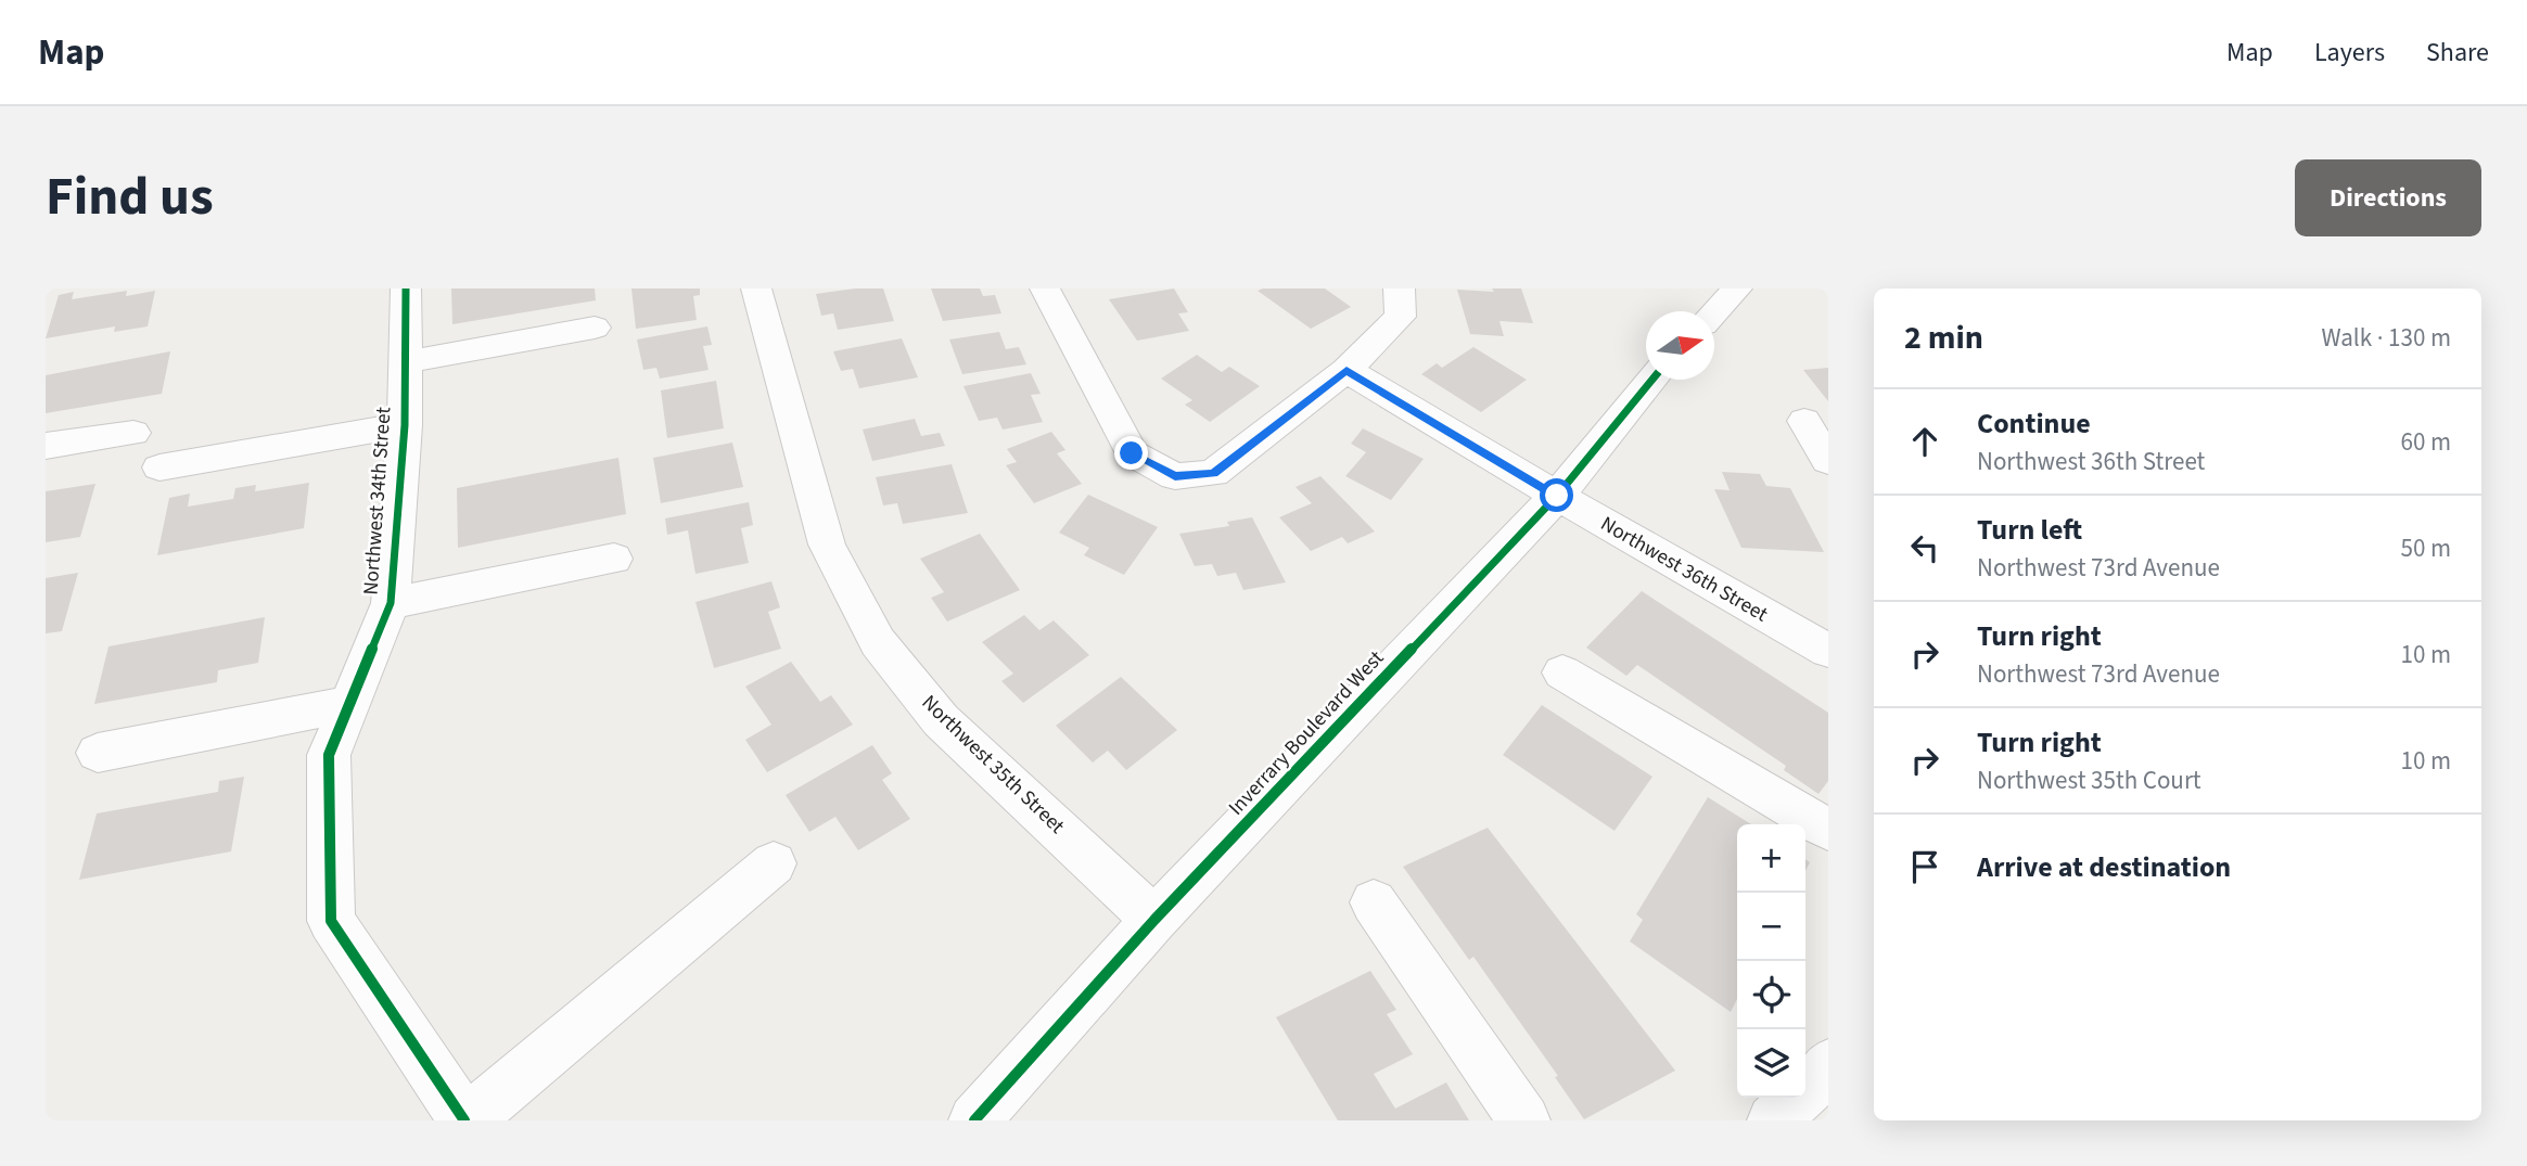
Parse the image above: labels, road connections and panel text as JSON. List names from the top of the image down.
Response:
{
  "streets": {
    "street": [
      "Northwest 34th Street",
      "Northwest 36th Street",
      "Inverrary Boulevard West",
      "Northwest 35th Street"
    ]
  },
  "crossings": [
    ["Northwest 36th Street", "Inverrary Boulevard West"],
    ["Inverrary Boulevard West", "Northwest 35th Street"]
  ],
  "north": "right",
  "page": {
    "header": "Map",
    "nav": ["Map", "Layers", "Share"],
    "title": "Find us",
    "buttons": "Directions",
    "heading": ["2 min", "Walk · 130 m"],
    "list": [
      ["Continue", "Northwest 36th Street", "60 m"],
      ["Turn left", "Northwest 73rd Avenue", "50 m"],
      ["Turn right", "Northwest 73rd Avenue", "10 m"],
      ["Turn right", "Northwest 35th Court", "10 m"],
      "Arrive at destination"
    ],
    "map_buttons": ["+", "−"]
  }
}
